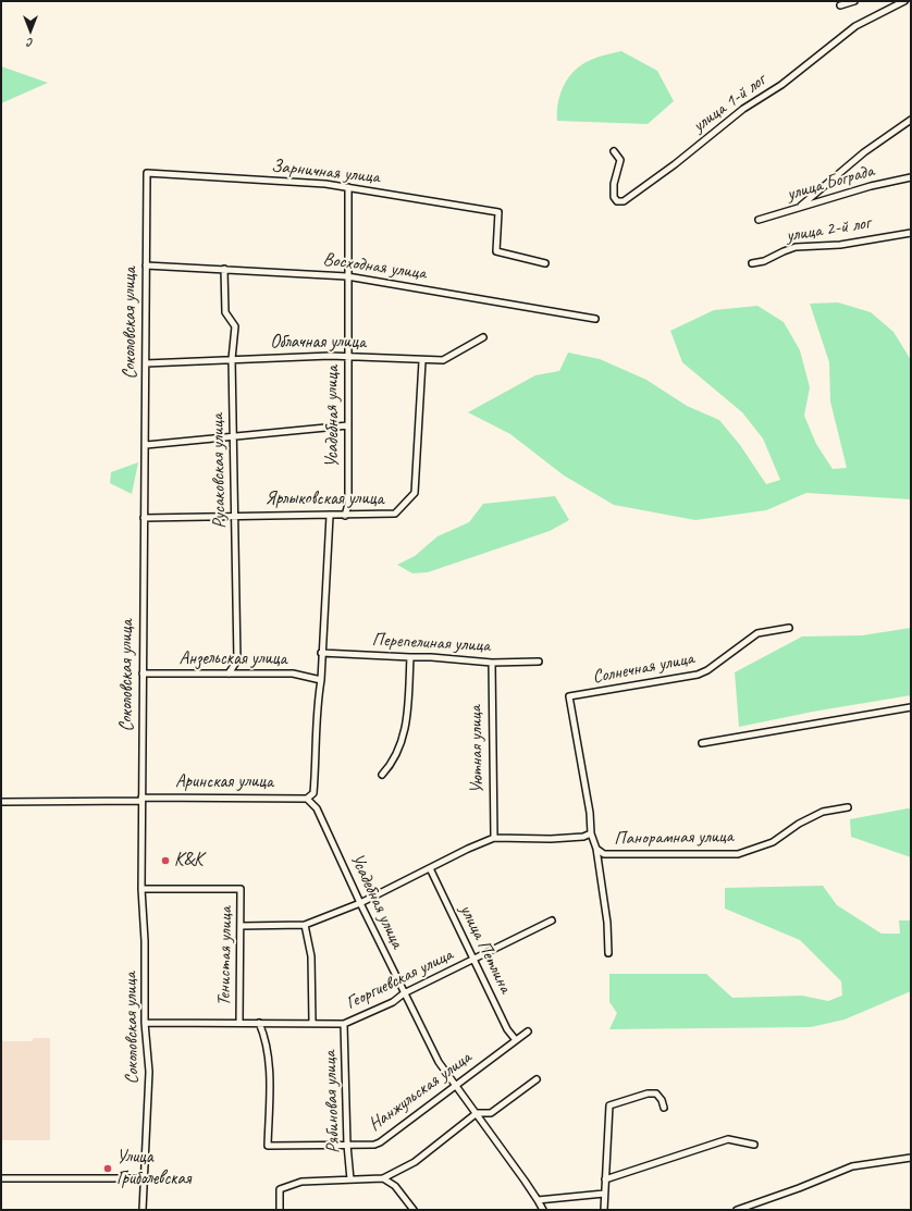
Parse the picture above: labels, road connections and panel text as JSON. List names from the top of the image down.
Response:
{
  "streets": {
    "street": [
      "улица 1-й лог",
      "Зарничная улица",
      "улица Бограда",
      "улица 2-й лог",
      "Восходная улица",
      "Соколовская улица",
      "Облачная улица",
      "Усадебная улица",
      "Русаковская улица",
      "Ярлыковская улица",
      "Перепелиная улица",
      "Анзельская улица",
      "Солнечная улица",
      "Уютная улица",
      "Аринская улица",
      "Панорамная улица",
      "улица Петлина",
      "Тенистая улица",
      "Георгиевская улица",
      "Нанжульская улица",
      "Рябиновая улица"
    ]
  },
  "crossings": [
    ["Зарничная улица", "Соколовская улица"],
    ["Зарничная улица", "Усадебная улица"],
    ["Восходная улица", "Соколовская улица"],
    ["Восходная улица", "Усадебная улица"],
    ["Восходная улица", "Русаковская улица"],
    ["Соколовская улица", "Облачная улица"],
    ["Соколовская улица", "Ярлыковская улица"],
    ["Соколовская улица", "Анзельская улица"],
    ["Соколовская улица", "Аринская улица"],
    ["Соколовская улица", "Тенистая улица"],
    ["Соколовская улица", "Георгиевская улица"],
    ["Облачная улица", "Усадебная улица"],
    ["Облачная улица", "Русаковская улица"],
    ["Облачная улица", "Ярлыковская улица"],
    ["Усадебная улица", "Ярлыковская улица"],
    ["Усадебная улица", "Аринская улица"],
    ["Усадебная улица", "Георгиевская улица"],
    ["Усадебная улица", "Нанжульская улица"],
    ["Русаковская улица", "Ярлыковская улица"],
    ["Русаковская улица", "Анзельская улица"],
    ["Перепелиная улица", "Уютная улица"],
    ["улица Петлина", "Георгиевская улица"],
    ["улица Петлина", "Нанжульская улица"],
    ["Тенистая улица", "Георгиевская улица"],
    ["Георгиевская улица", "Нанжульская улица"],
    ["Георгиевская улица", "Рябиновая улица"],
    ["Нанжульская улица", "Рябиновая улица"]
  ],
  "places": ["K&K", "Улица Гриболевская"],
  "north": "bottom"
}
